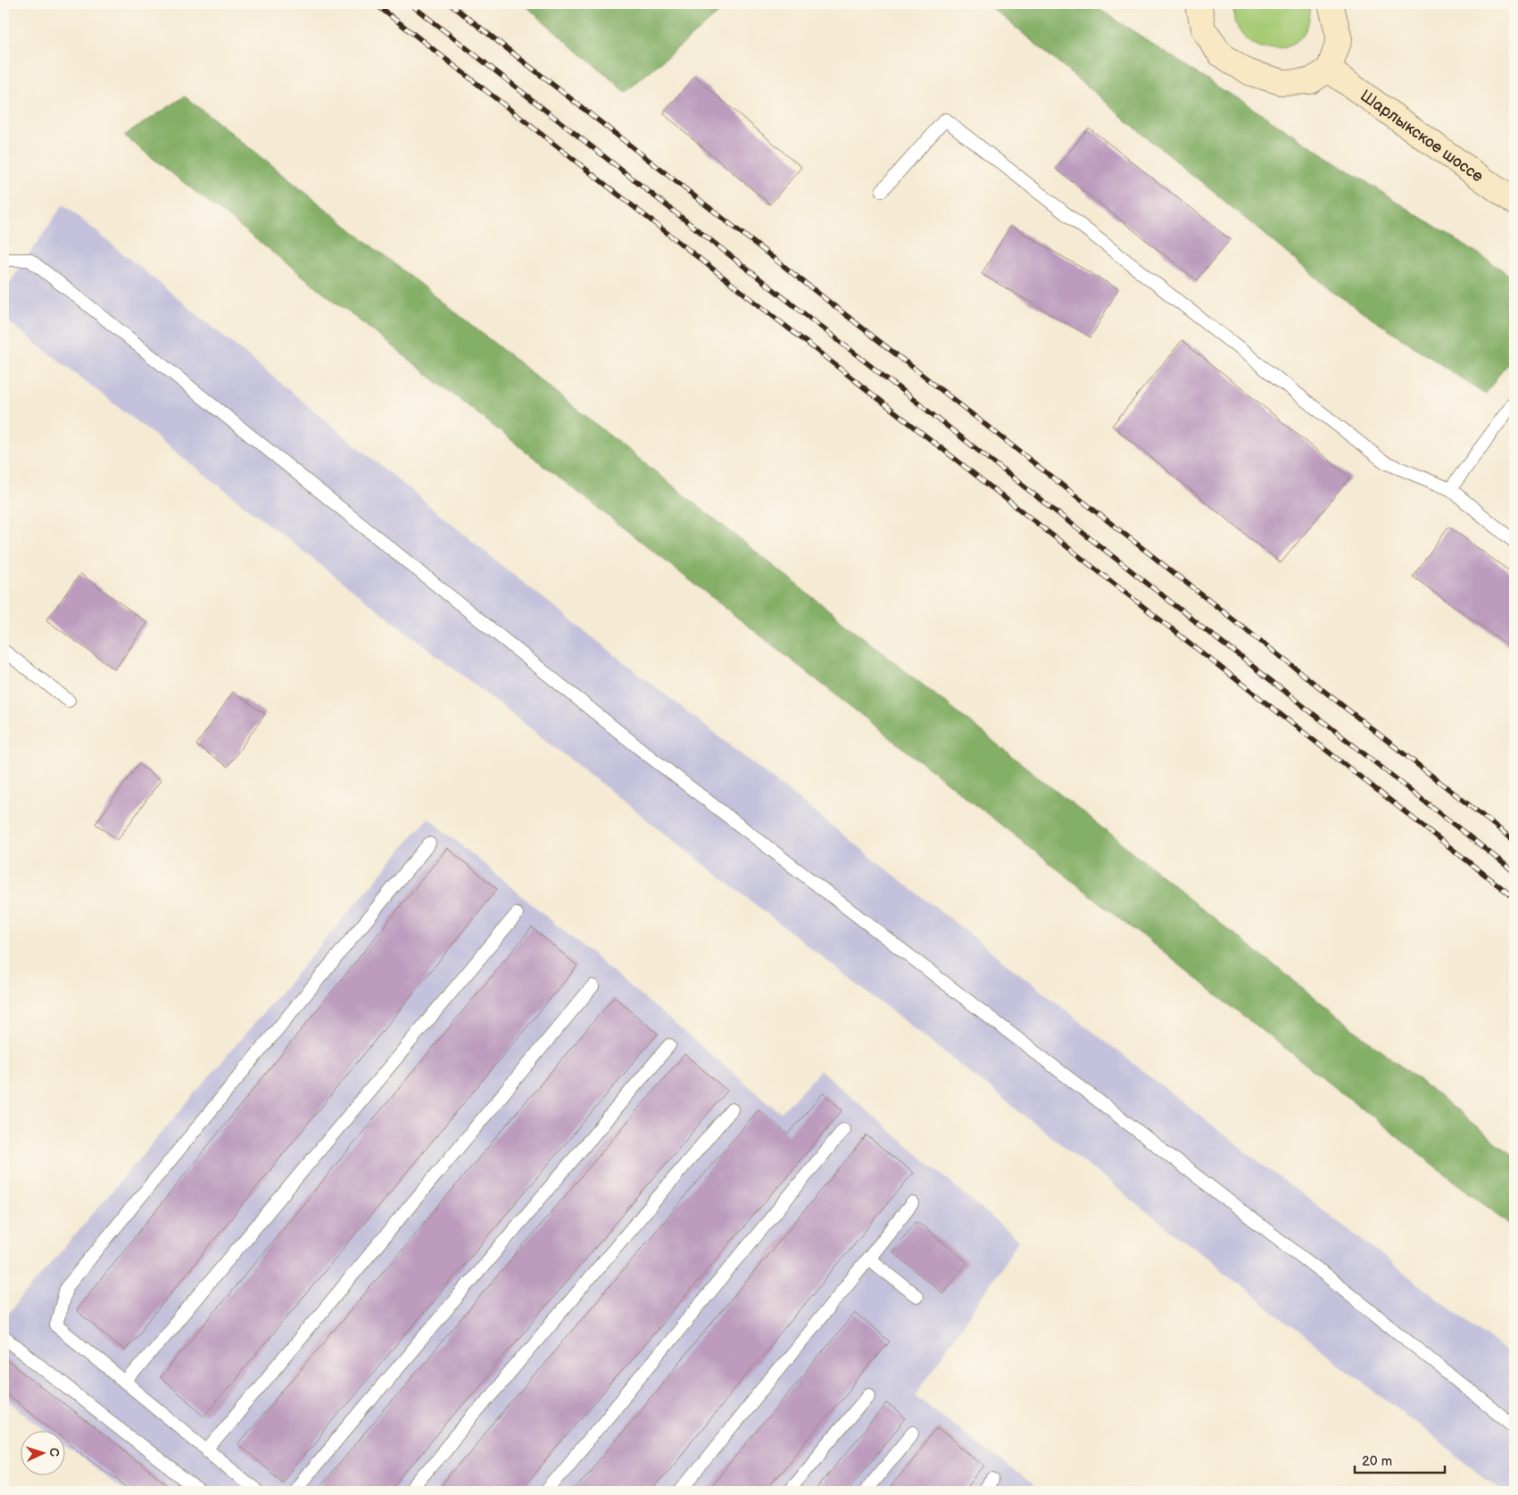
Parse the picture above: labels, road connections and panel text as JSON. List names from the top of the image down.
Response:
{
  "streets": {
    "street": ["Шарлыкское шоссе"]
  },
  "scale_bar": "20 m",
  "north": "right"
}
